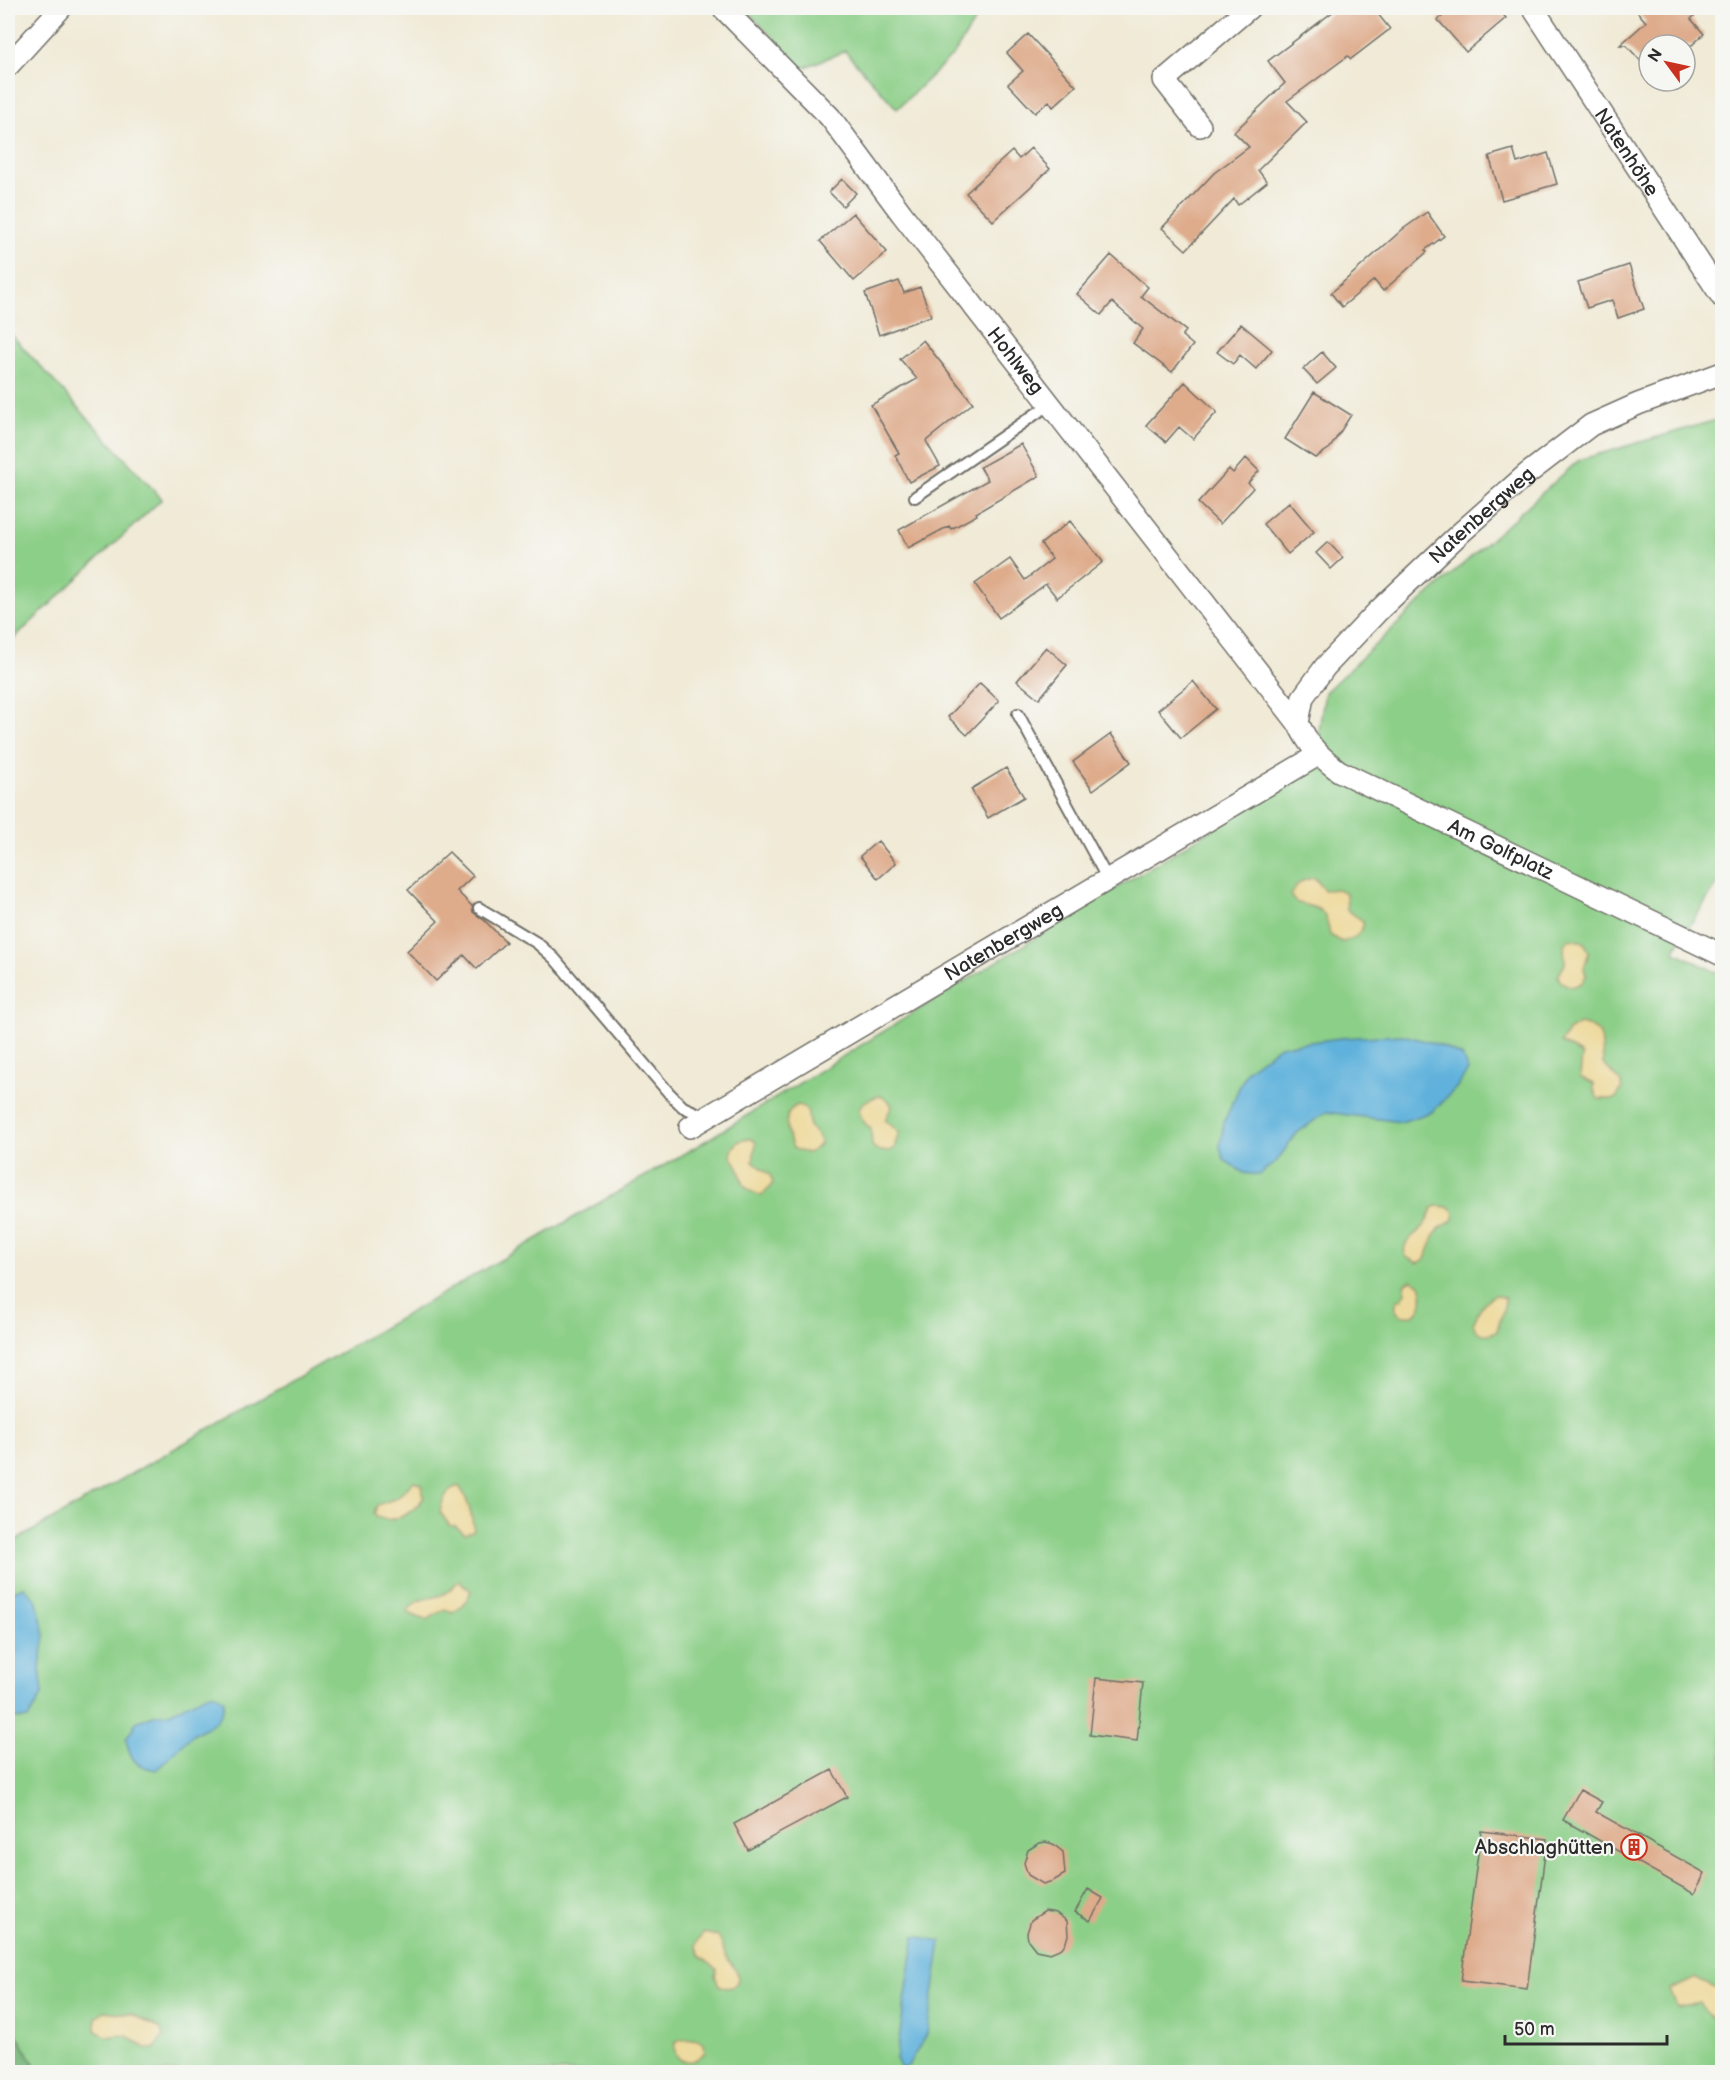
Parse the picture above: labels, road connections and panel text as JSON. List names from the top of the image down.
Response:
{
  "streets": {
    "street": [
      "Natenhöhe",
      "Hohlweg",
      "Natenbergweg",
      "Am Golfplatz"
    ]
  },
  "crossings": [
    ["Hohlweg", "Natenbergweg"],
    ["Hohlweg", "Am Golfplatz"],
    ["Natenbergweg", "Am Golfplatz"]
  ],
  "places": {
    "building": ["Abschlaghütten"]
  },
  "scale_bar": "50 m",
  "north": "top left"
}
